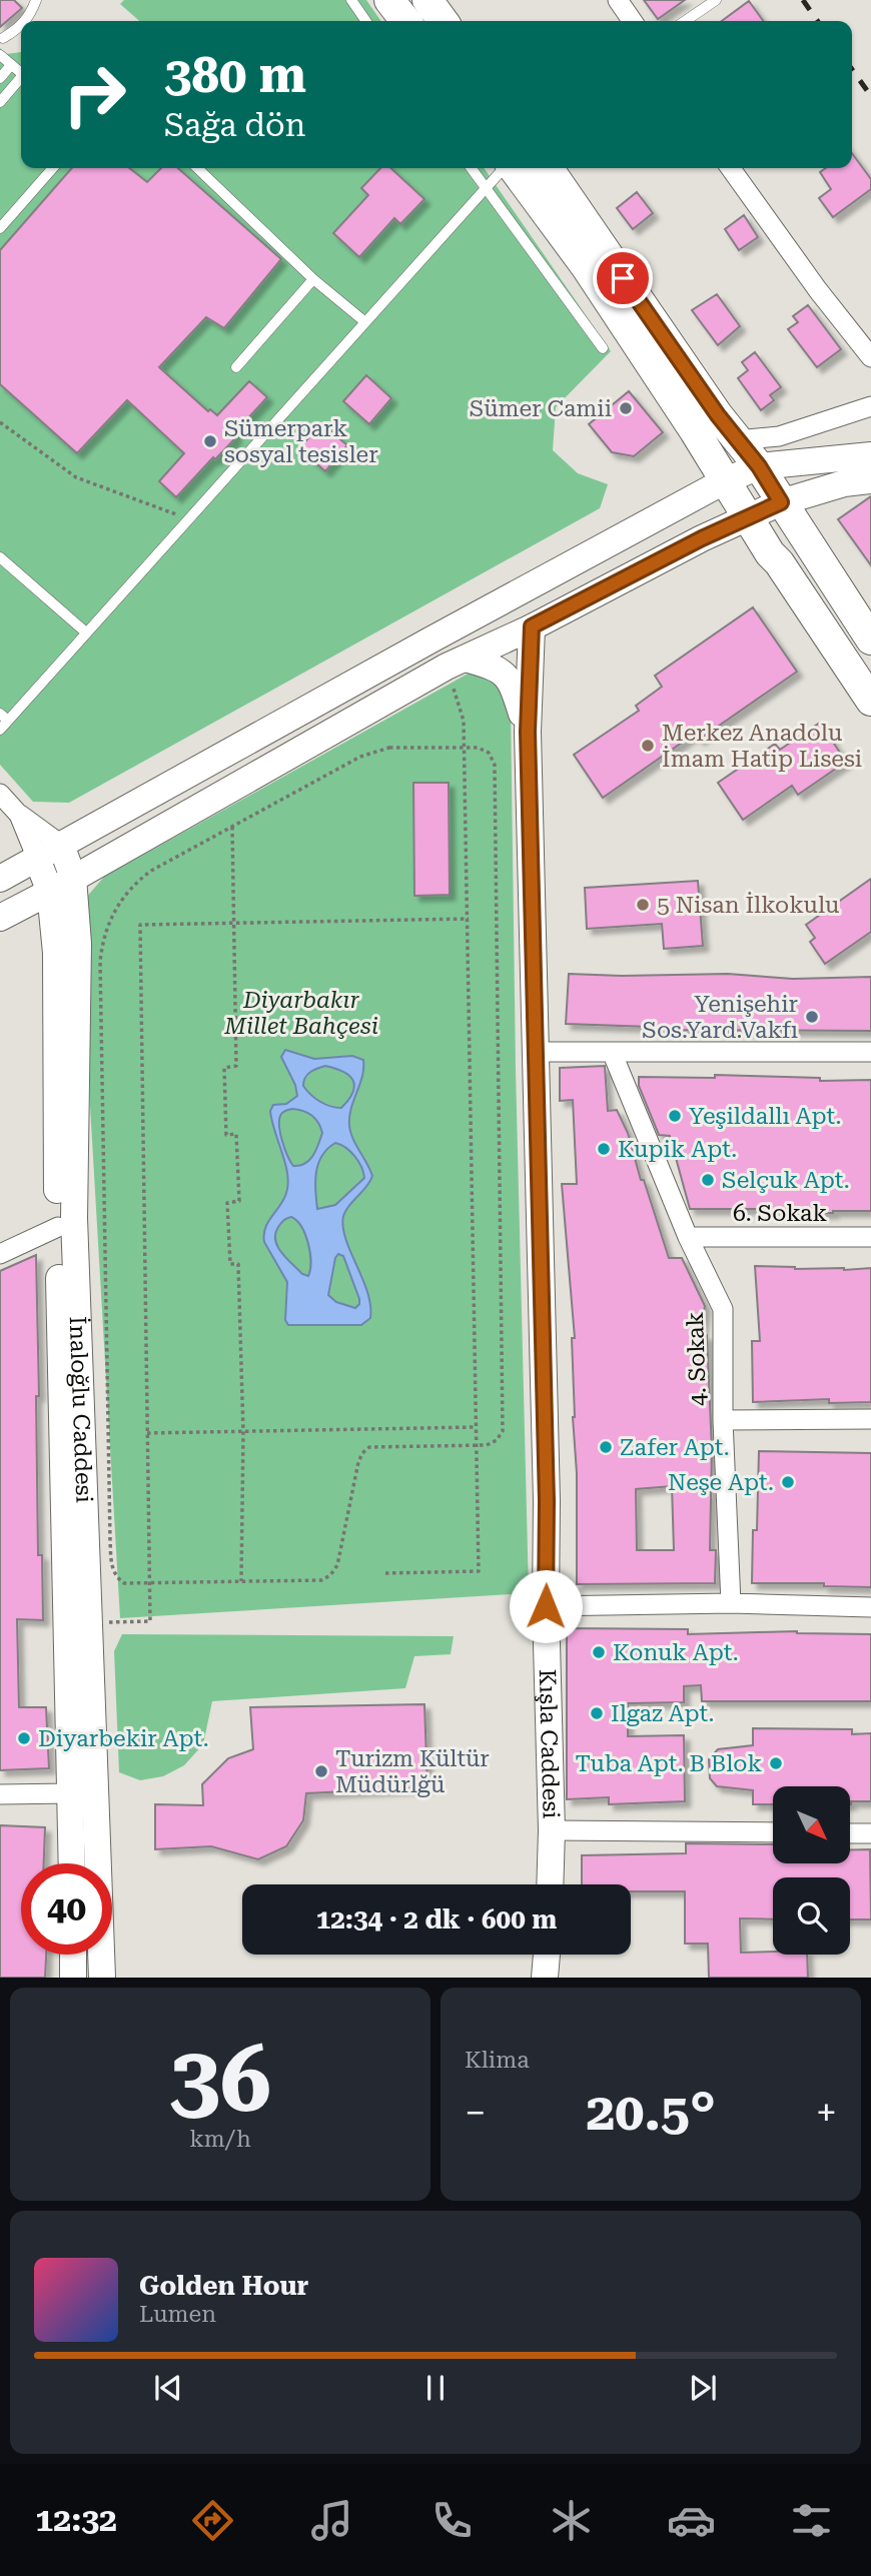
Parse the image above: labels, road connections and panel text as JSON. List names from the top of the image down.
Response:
{
  "streets": {
    "main road": ["İnaloğlu Caddesi", "Kışla Caddesi"],
    "street": ["6. Sokak", "4. Sokak"]
  },
  "crossings": [
    ["6. Sokak", "4. Sokak"]
  ],
  "parks": ["Diyarbakır Millet Bahçesi"],
  "places": [
    "Sümer Camii",
    "Sümerpark sosyal tesisler",
    "Merkez Anadolu İmam Hatip Lisesi",
    "5 Nisan İlkokulu",
    "Yenişehir Sos.Yard.Vakfı",
    "Yeşildallı Apt.",
    "Kupik Apt.",
    "Selçuk Apt.",
    "Zafer Apt.",
    "Neşe Apt.",
    "Konuk Apt.",
    "Ilgaz Apt.",
    "Diyarbekir Apt.",
    "Tuba Apt. B Blok",
    "Turizm Kültür Müdürlğü"
  ],
  "north": "bottom right",
  "page": {
    "turn": ["380 m", "Sağa dön"],
    "limit": "40",
    "trip": "12:34 · 2 dk · 600 m",
    "tile": [
      ["36", "km/h"],
      "Klima"
    ],
    "heat": ["−", "20.5°", "+"],
    "song": ["Golden Hour", "Lumen"],
    "tabs": "12:32"
  }
}
